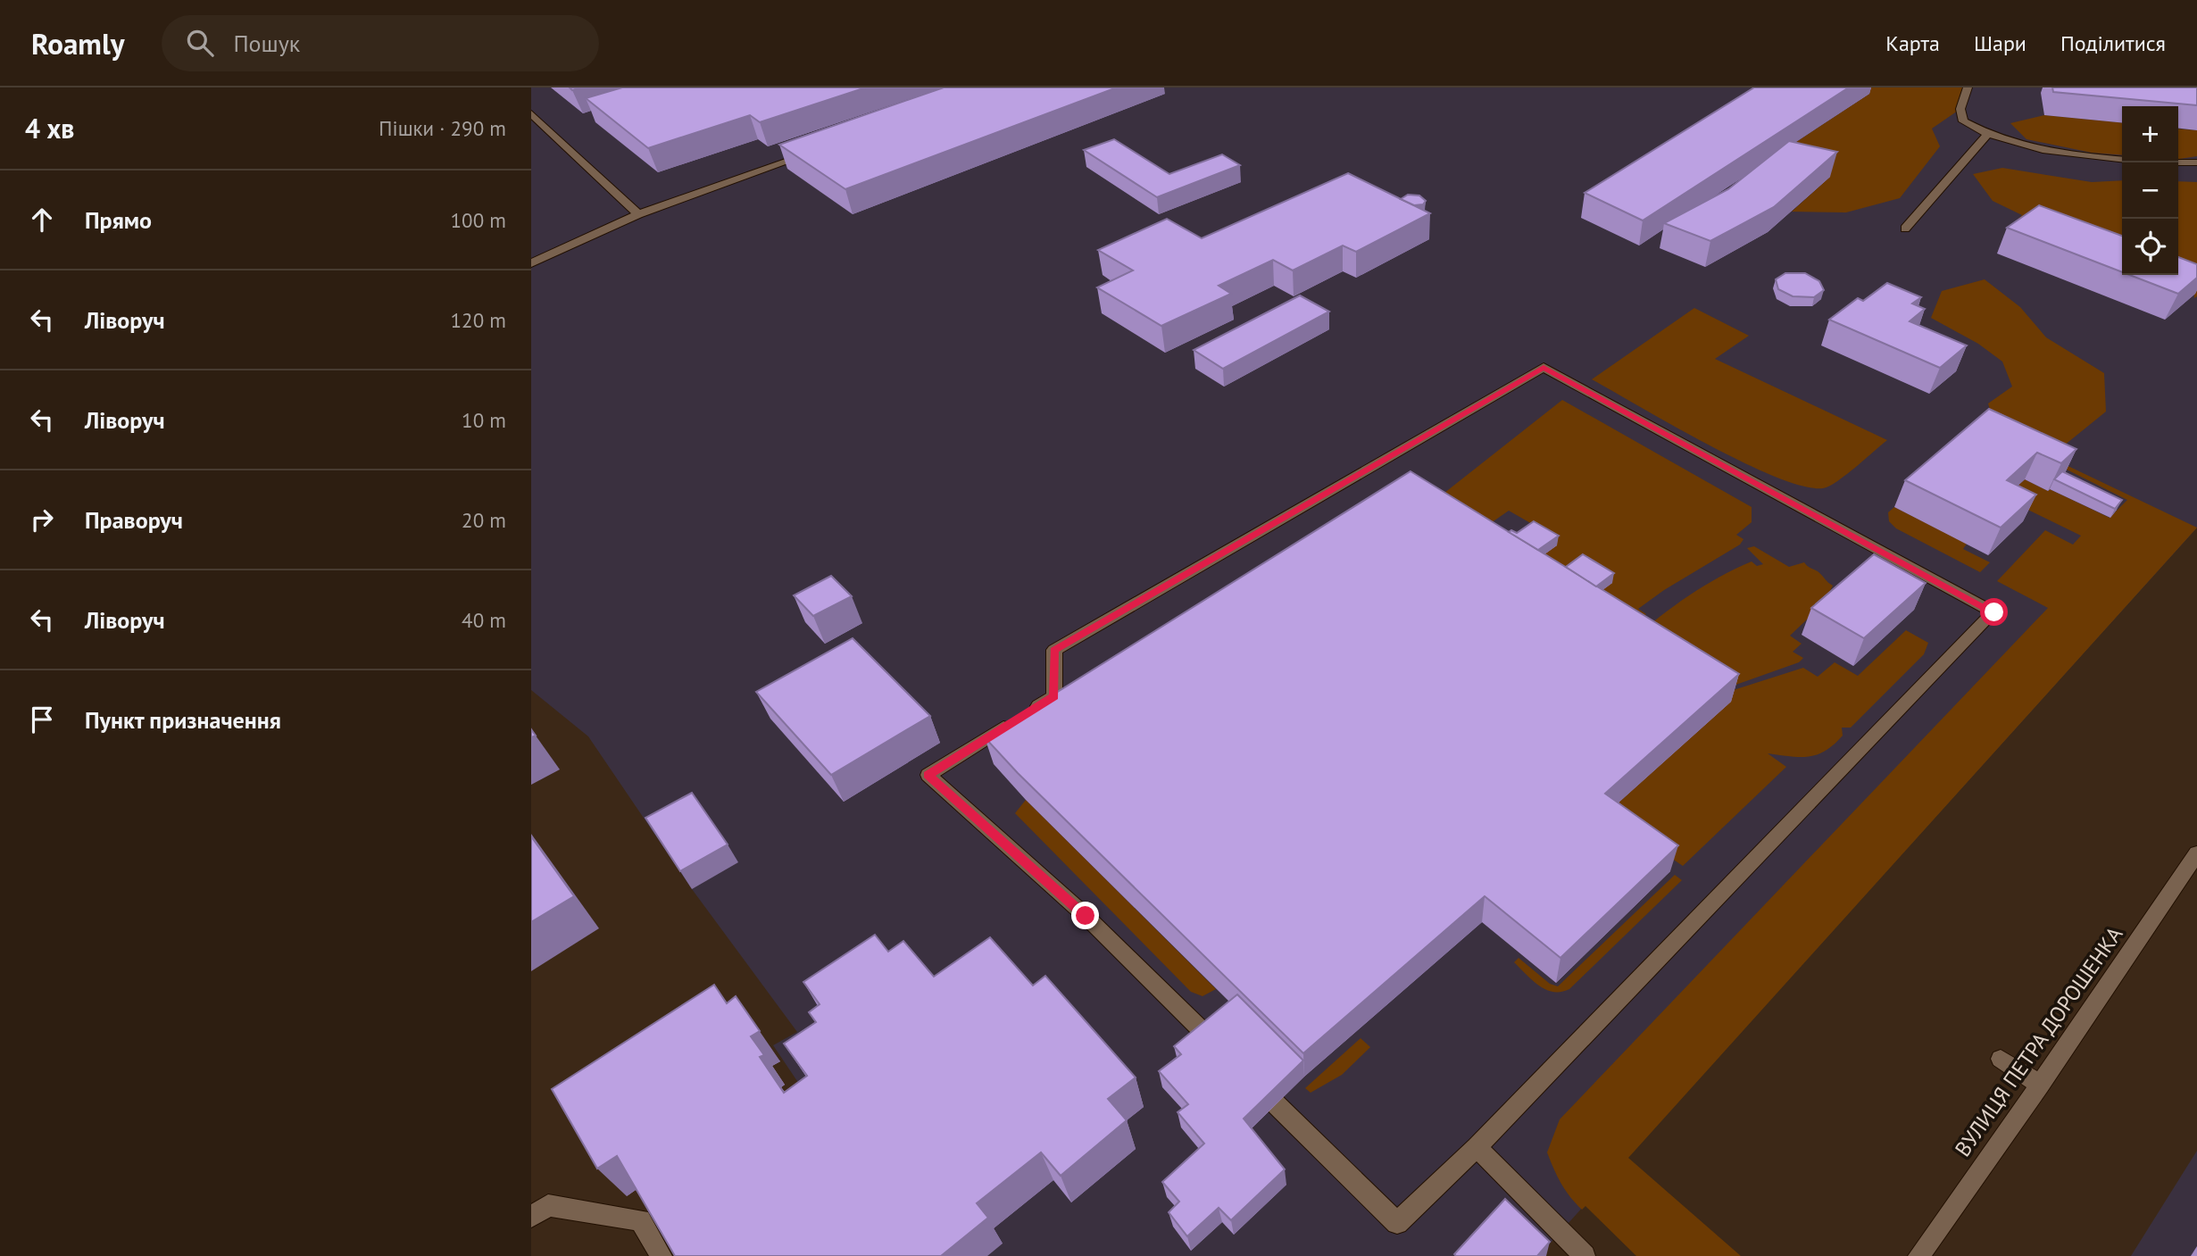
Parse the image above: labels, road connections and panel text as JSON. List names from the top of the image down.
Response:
{
  "streets": {
    "street": ["ВУЛИЦЯ ПЕТРА ДОРОШЕНКА"]
  },
  "page": {
    "header": "Roamly",
    "search": "Пошук",
    "nav": ["Карта", "Шари", "Поділитися"],
    "heading": ["4 хв", "Пішки · 290 m"],
    "map_buttons": ["+", "−"],
    "list": [
      ["Прямо", "100 m"],
      ["Ліворуч", "120 m"],
      ["Ліворуч", "10 m"],
      ["Праворуч", "20 m"],
      ["Ліворуч", "40 m"],
      "Пункт призначення"
    ]
  }
}
